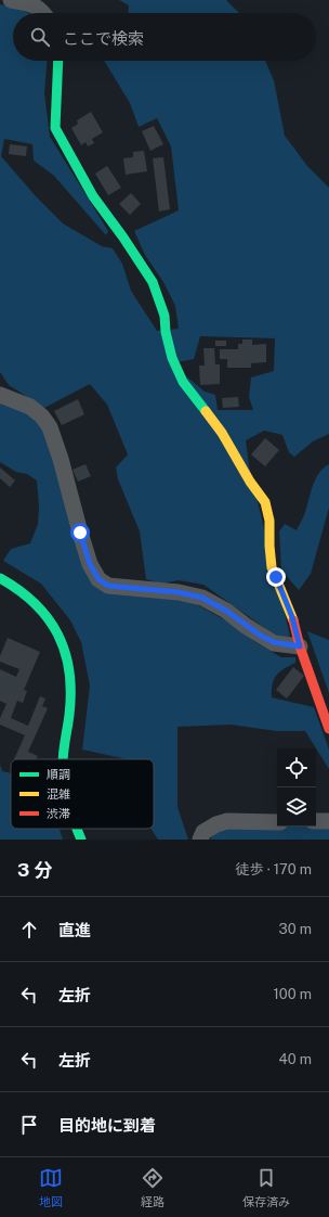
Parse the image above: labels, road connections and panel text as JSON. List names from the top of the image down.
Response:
{
  "legend": ["順調", "混雑", "渋滞"],
  "page": {
    "search": "ここで検索",
    "heading": ["3 分", "徒歩 · 170 m"],
    "list": [
      ["直進", "30 m"],
      ["左折", "100 m"],
      ["左折", "40 m"],
      "目的地に到着"
    ],
    "nav": ["地図", "経路", "保存済み"]
  }
}
